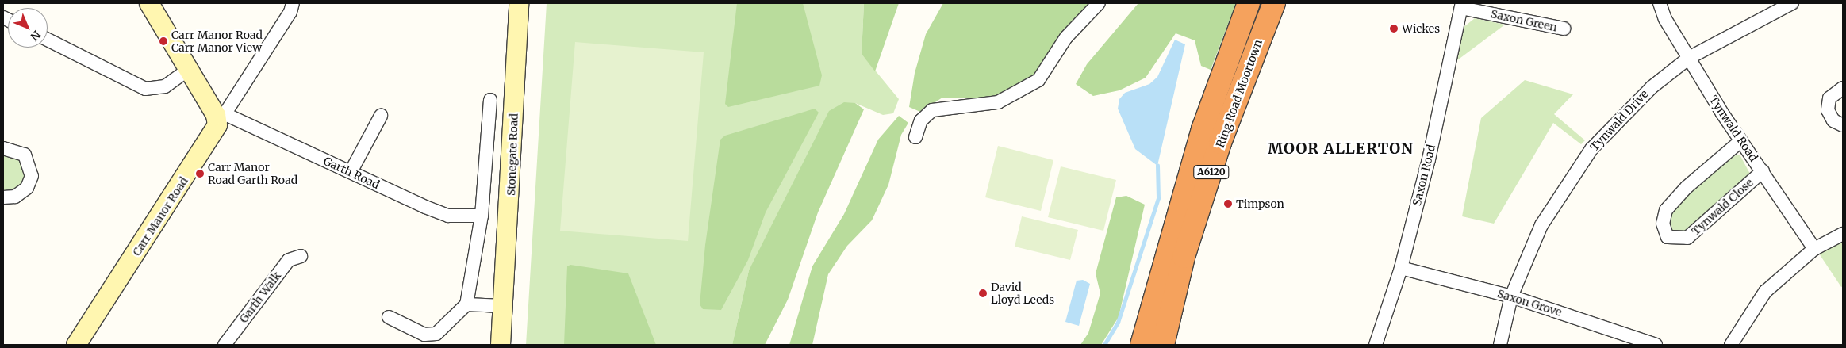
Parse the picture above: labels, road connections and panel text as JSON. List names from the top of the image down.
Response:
{
  "streets": {
    "highway": ["Ring Road Moortown", "A6120"],
    "street": [
      "Saxon Green",
      "Tynwald Drive",
      "Tynwald Road",
      "Stonegate Road",
      "Garth Road",
      "Saxon Road",
      "Tynwald Close",
      "Carr Manor Road",
      "Garth Walk",
      "Saxon Grove"
    ]
  },
  "crossings": [
    ["Saxon Green", "Saxon Road"],
    ["Tynwald Drive", "Tynwald Road"],
    ["Tynwald Drive", "Saxon Grove"],
    ["Tynwald Road", "Tynwald Close"],
    ["Garth Road", "Carr Manor Road"],
    ["Saxon Road", "Saxon Grove"]
  ],
  "districts": ["MOOR ALLERTON"],
  "places": [
    "Wickes",
    "Carr Manor Road Carr Manor View",
    "Carr Manor Road Garth Road",
    "Timpson",
    "David Lloyd Leeds"
  ],
  "north": "bottom right"
}
